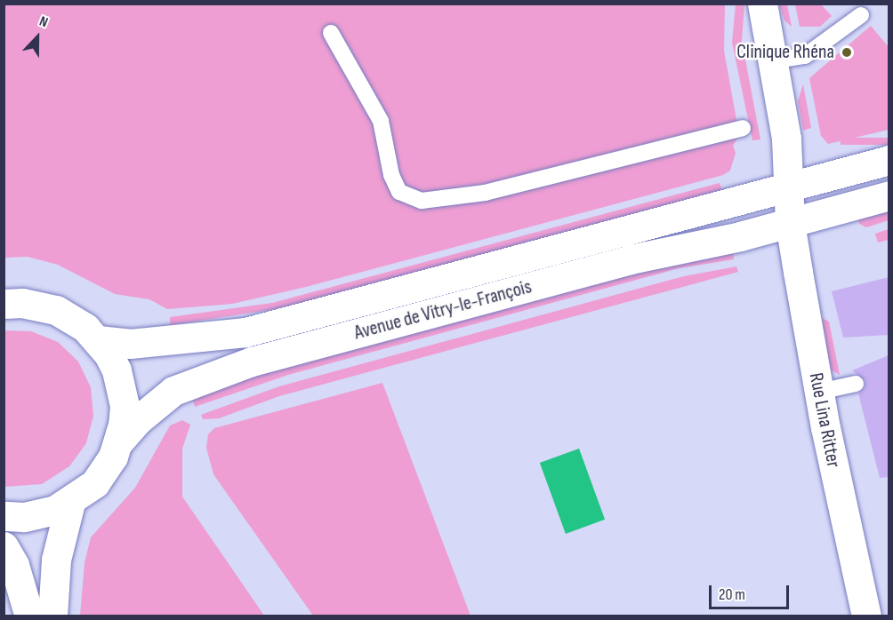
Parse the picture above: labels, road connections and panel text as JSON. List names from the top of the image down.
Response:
{
  "streets": {
    "main road": ["Avenue de Vitry-le-François", "Rue Lina Ritter"]
  },
  "crossings": [
    ["Avenue de Vitry-le-François", "Rue Lina Ritter"]
  ],
  "places": ["Clinique Rhéna"],
  "scale_bar": "20 m",
  "north": "top"
}
